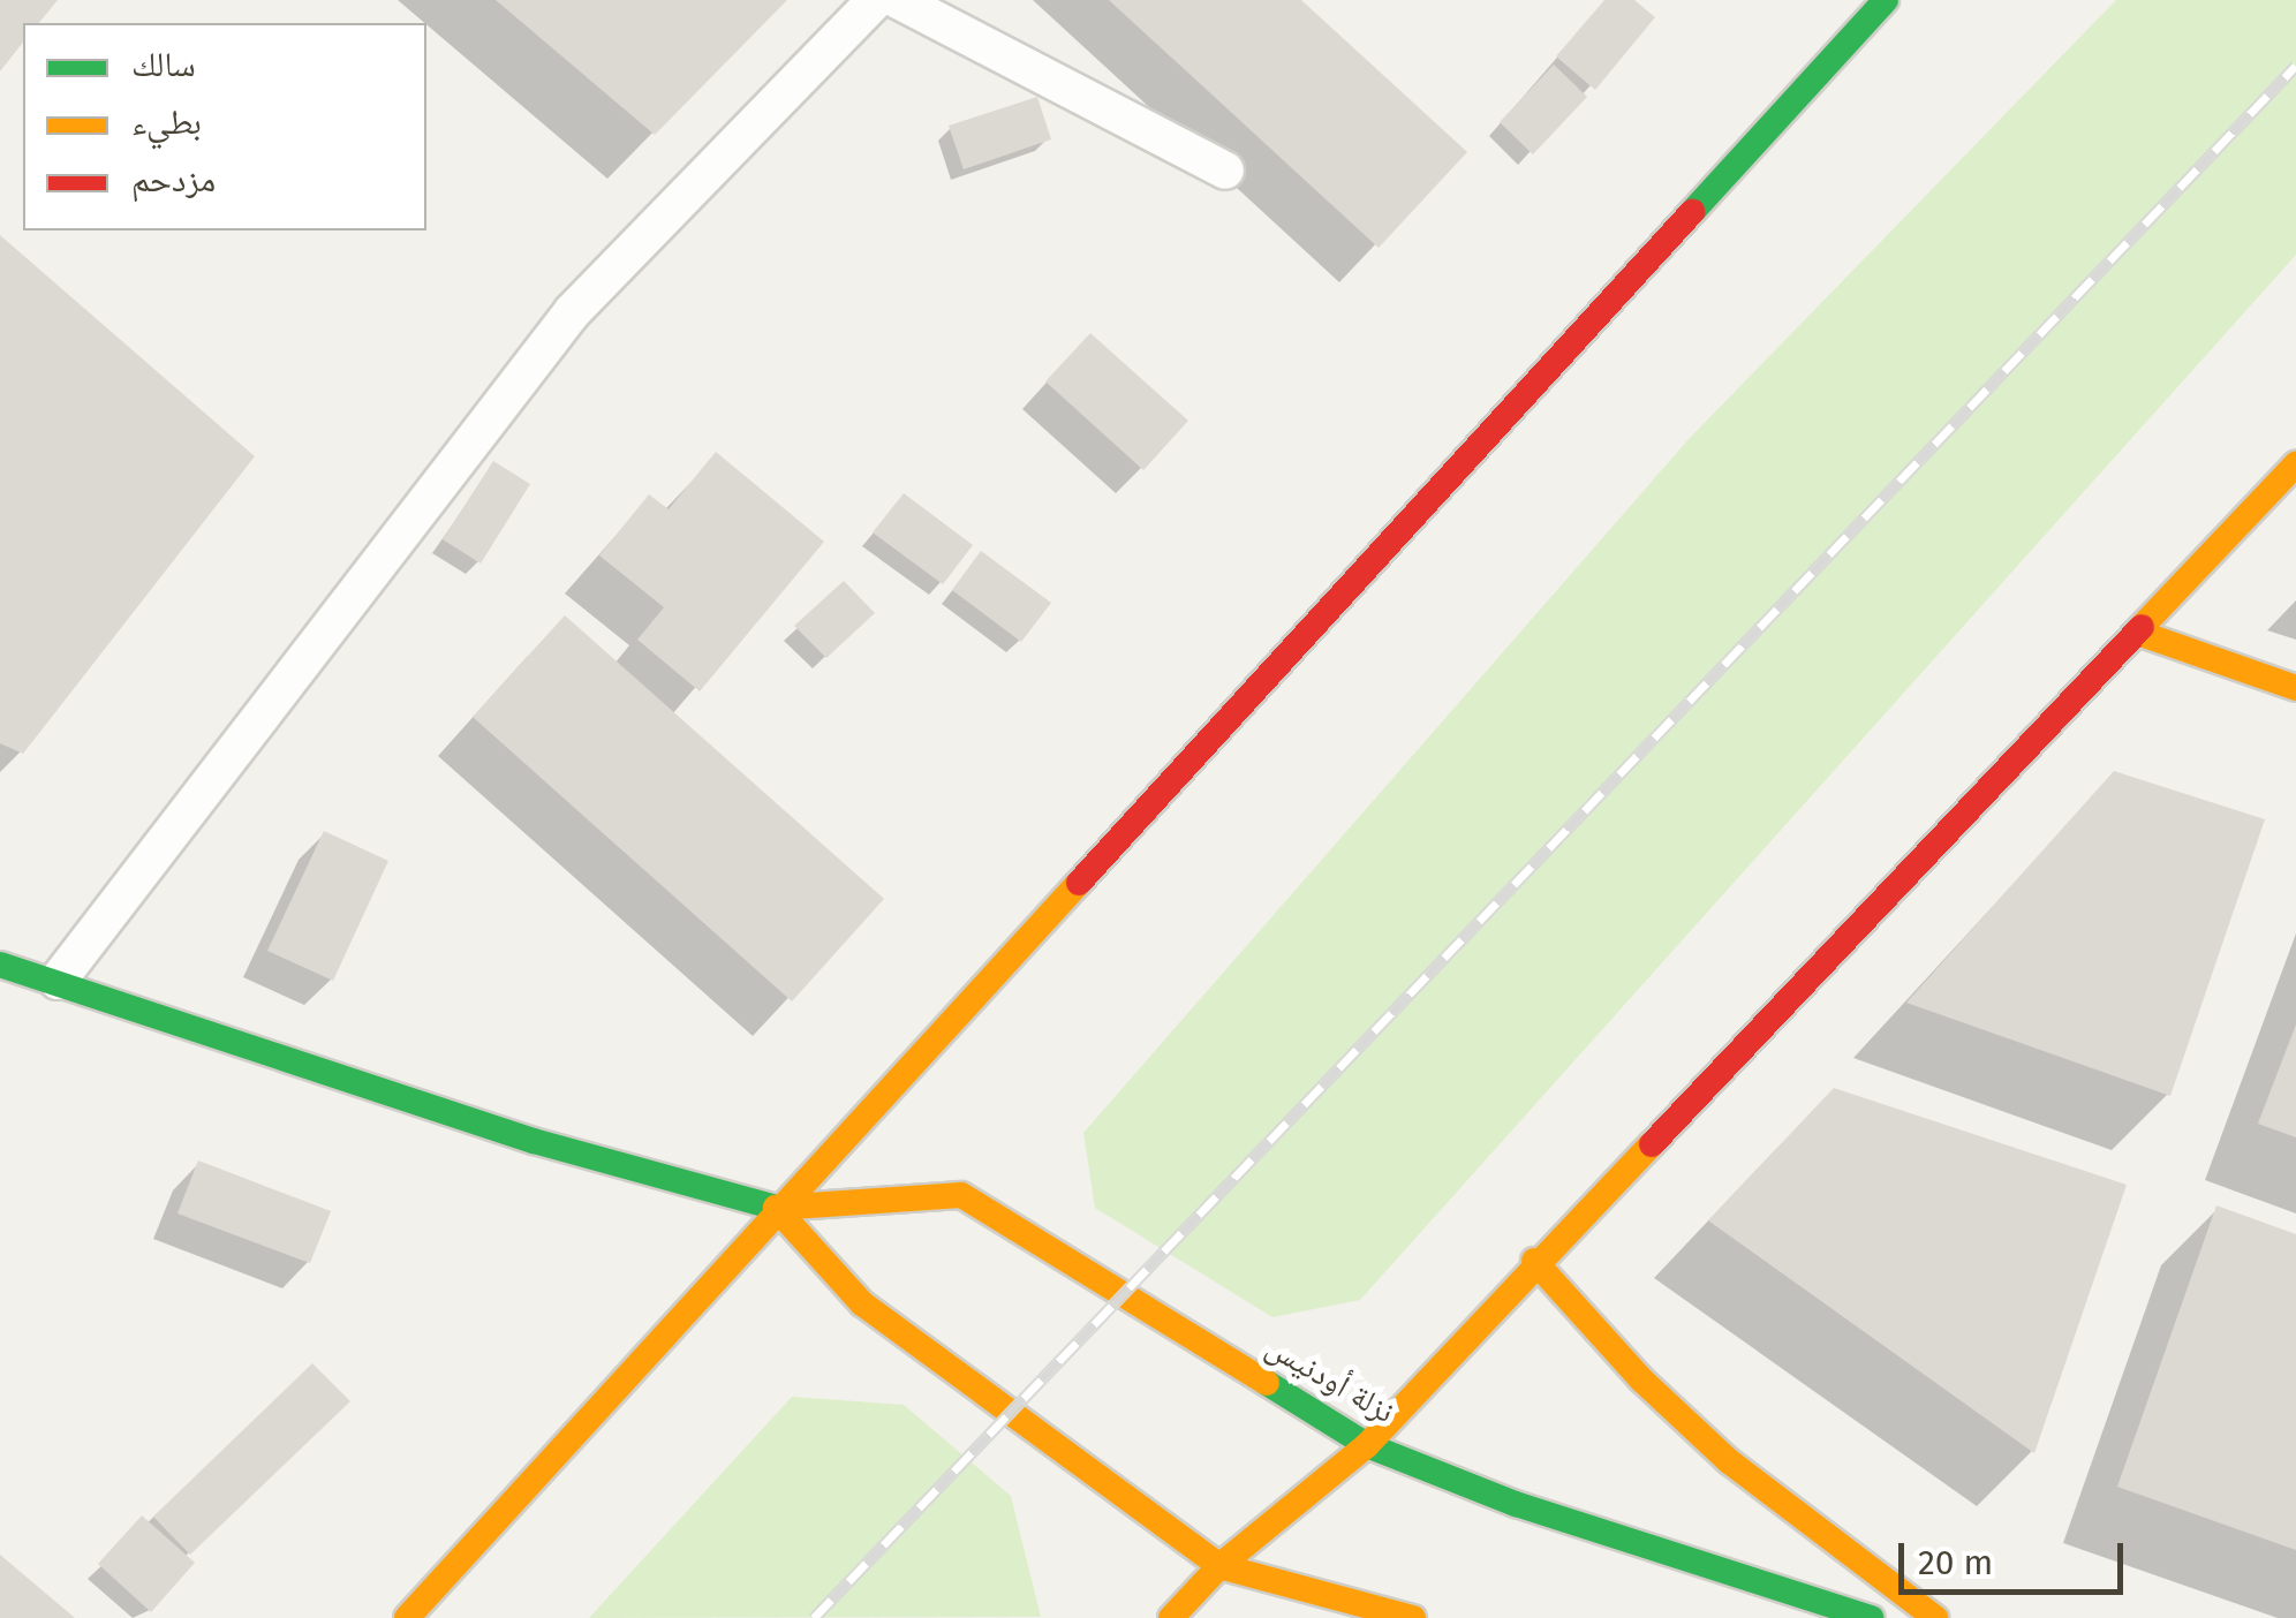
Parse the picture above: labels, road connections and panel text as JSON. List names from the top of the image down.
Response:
{
  "streets": {
    "main road": ["نزلة أودنيس"]
  },
  "legend": ["سالك", "بطيء", "مزدحم"],
  "scale_bar": "20 m"
}
